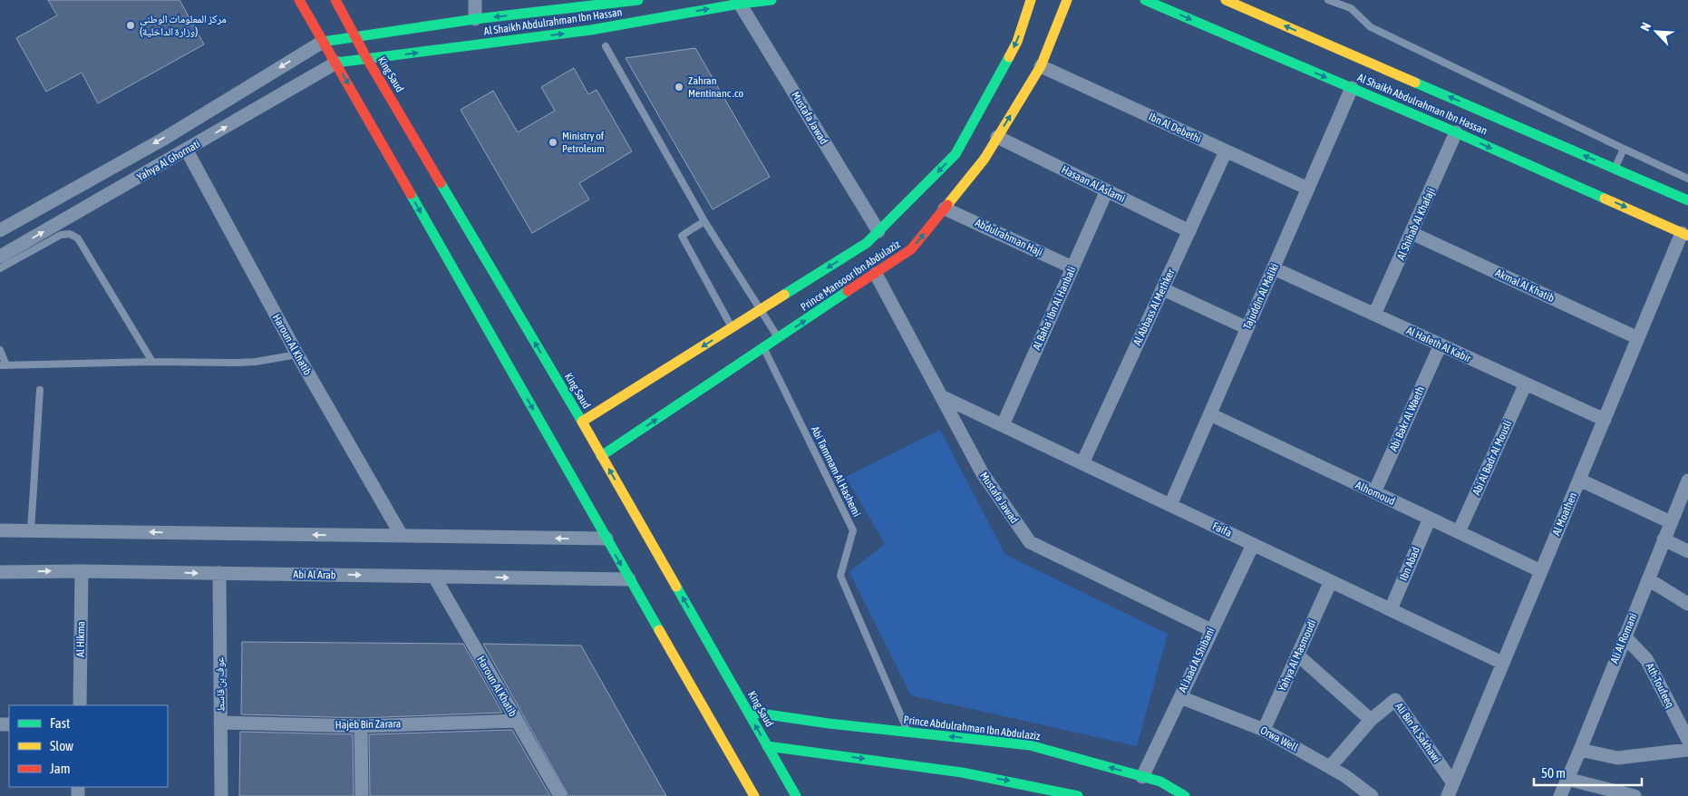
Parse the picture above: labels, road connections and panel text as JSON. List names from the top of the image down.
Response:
{
  "streets": {
    "street": [
      "Al Shaikh Abdulrahman Ibn Hassan",
      "King Saud",
      "Mustafa Jawad",
      "Ibn Al Debethi",
      "Yahya Al Ghornati",
      "Hasaan Al Aslami",
      "Al Shihab Al Khafaji",
      "Abdulrahman Haji",
      "Prince Mansoor Ibn Abdulaziz",
      "Akmal Al Khatib",
      "Tajuddin Al Maliki",
      "Al Abbass Al Methker",
      "Al Baha' Ibn Al Hanbali",
      "Haroun Al Khatib",
      "Al Hafeth Al Kabir",
      "Abi Bakr Al Waeth",
      "Abi Al Badr Al Mousli",
      "Alhomoud",
      "Al Moathen",
      "Faifa",
      "Ibn Abad",
      "Abi Al Arab",
      "Ali Al Romani",
      "Al Hikma",
      "Yahya Al Masmoudi",
      "Al Jaad Al Shibani",
      "عوف بن قاسط",
      "Ath-Toufeeq",
      "Hajeb Bin Zarara",
      "Prince Abdulrahman Ibn Abdulaziz",
      "Ali Bin Al Sakhawi",
      "Orwa Well"
    ],
    "lane": ["Abi Tammam Al Hashemi"]
  },
  "crossings": [
    ["Al Shaikh Abdulrahman Ibn Hassan", "King Saud"],
    ["Al Shaikh Abdulrahman Ibn Hassan", "Mustafa Jawad"],
    ["Al Shaikh Abdulrahman Ibn Hassan", "Yahya Al Ghornati"],
    ["Al Shaikh Abdulrahman Ibn Hassan", "Al Shihab Al Khafaji"],
    ["Al Shaikh Abdulrahman Ibn Hassan", "Tajuddin Al Maliki"],
    ["Al Shaikh Abdulrahman Ibn Hassan", "Al Moathen"],
    ["King Saud", "Prince Mansoor Ibn Abdulaziz"],
    ["King Saud", "Prince Abdulrahman Ibn Abdulaziz"],
    ["Mustafa Jawad", "Prince Mansoor Ibn Abdulaziz"],
    ["Mustafa Jawad", "Faifa"],
    ["Mustafa Jawad", "Al Jaad Al Shibani"],
    ["Ibn Al Debethi", "Prince Mansoor Ibn Abdulaziz"],
    ["Ibn Al Debethi", "Tajuddin Al Maliki"],
    ["Ibn Al Debethi", "Al Abbass Al Methker"],
    ["Yahya Al Ghornati", "Haroun Al Khatib"],
    ["Hasaan Al Aslami", "Prince Mansoor Ibn Abdulaziz"],
    ["Hasaan Al Aslami", "Al Abbass Al Methker"],
    ["Hasaan Al Aslami", "Al Baha' Ibn Al Hanbali"],
    ["Al Shihab Al Khafaji", "Akmal Al Khatib"],
    ["Al Shihab Al Khafaji", "Al Hafeth Al Kabir"],
    ["Abdulrahman Haji", "Prince Mansoor Ibn Abdulaziz"],
    ["Abdulrahman Haji", "Al Baha' Ibn Al Hanbali"],
    ["Prince Mansoor Ibn Abdulaziz", "Abi Tammam Al Hashemi"],
    ["Akmal Al Khatib", "Al Moathen"],
    ["Tajuddin Al Maliki", "Al Hafeth Al Kabir"],
    ["Tajuddin Al Maliki", "Alhomoud"],
    ["Tajuddin Al Maliki", "Faifa"],
    ["Al Abbass Al Methker", "Faifa"],
    ["Al Baha' Ibn Al Hanbali", "Faifa"],
    ["Haroun Al Khatib", "Abi Al Arab"],
    ["Haroun Al Khatib", "Hajeb Bin Zarara"],
    ["Al Hafeth Al Kabir", "Abi Bakr Al Waeth"],
    ["Al Hafeth Al Kabir", "Abi Al Badr Al Mousli"],
    ["Al Hafeth Al Kabir", "Al Moathen"],
    ["Abi Bakr Al Waeth", "Alhomoud"],
    ["Abi Al Badr Al Mousli", "Alhomoud"],
    ["Abi Tammam Al Hashemi", "Prince Abdulrahman Ibn Abdulaziz"],
    ["Alhomoud", "Al Moathen"],
    ["Alhomoud", "Ibn Abad"],
    ["Al Moathen", "Faifa"],
    ["Al Moathen", "Ali Bin Al Sakhawi"],
    ["Faifa", "Ibn Abad"],
    ["Faifa", "Yahya Al Masmoudi"],
    ["Faifa", "Al Jaad Al Shibani"],
    ["Abi Al Arab", "Al Hikma"],
    ["Abi Al Arab", "عوف بن قاسط"],
    ["Ali Al Romani", "Ath-Toufeeq"],
    ["Yahya Al Masmoudi", "Orwa Well"],
    ["Al Jaad Al Shibani", "Prince Abdulrahman Ibn Abdulaziz"],
    ["Al Jaad Al Shibani", "Orwa Well"],
    ["عوف بن قاسط", "Hajeb Bin Zarara"]
  ],
  "places": ["مركز المعلومات الوطني (وزارة الداخلية)", "Zahran Mentinanc .co", "Ministry of Petroleum"],
  "legend": ["Fast", "Slow", "Jam"],
  "scale_bar": "50 m",
  "north": "top left"
}
